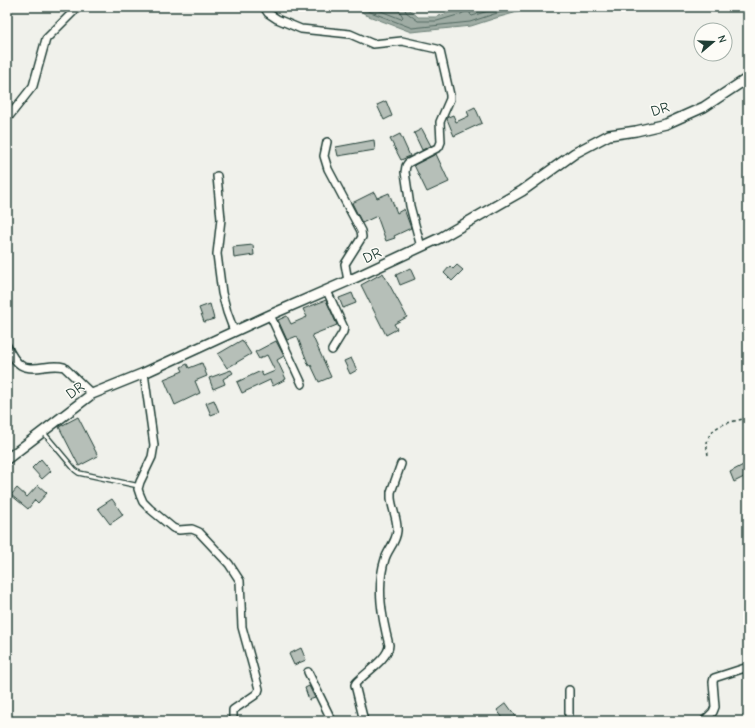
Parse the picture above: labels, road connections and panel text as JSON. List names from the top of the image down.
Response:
{
  "streets": {
    "street": ["DR"]
  },
  "north": "right"
}
